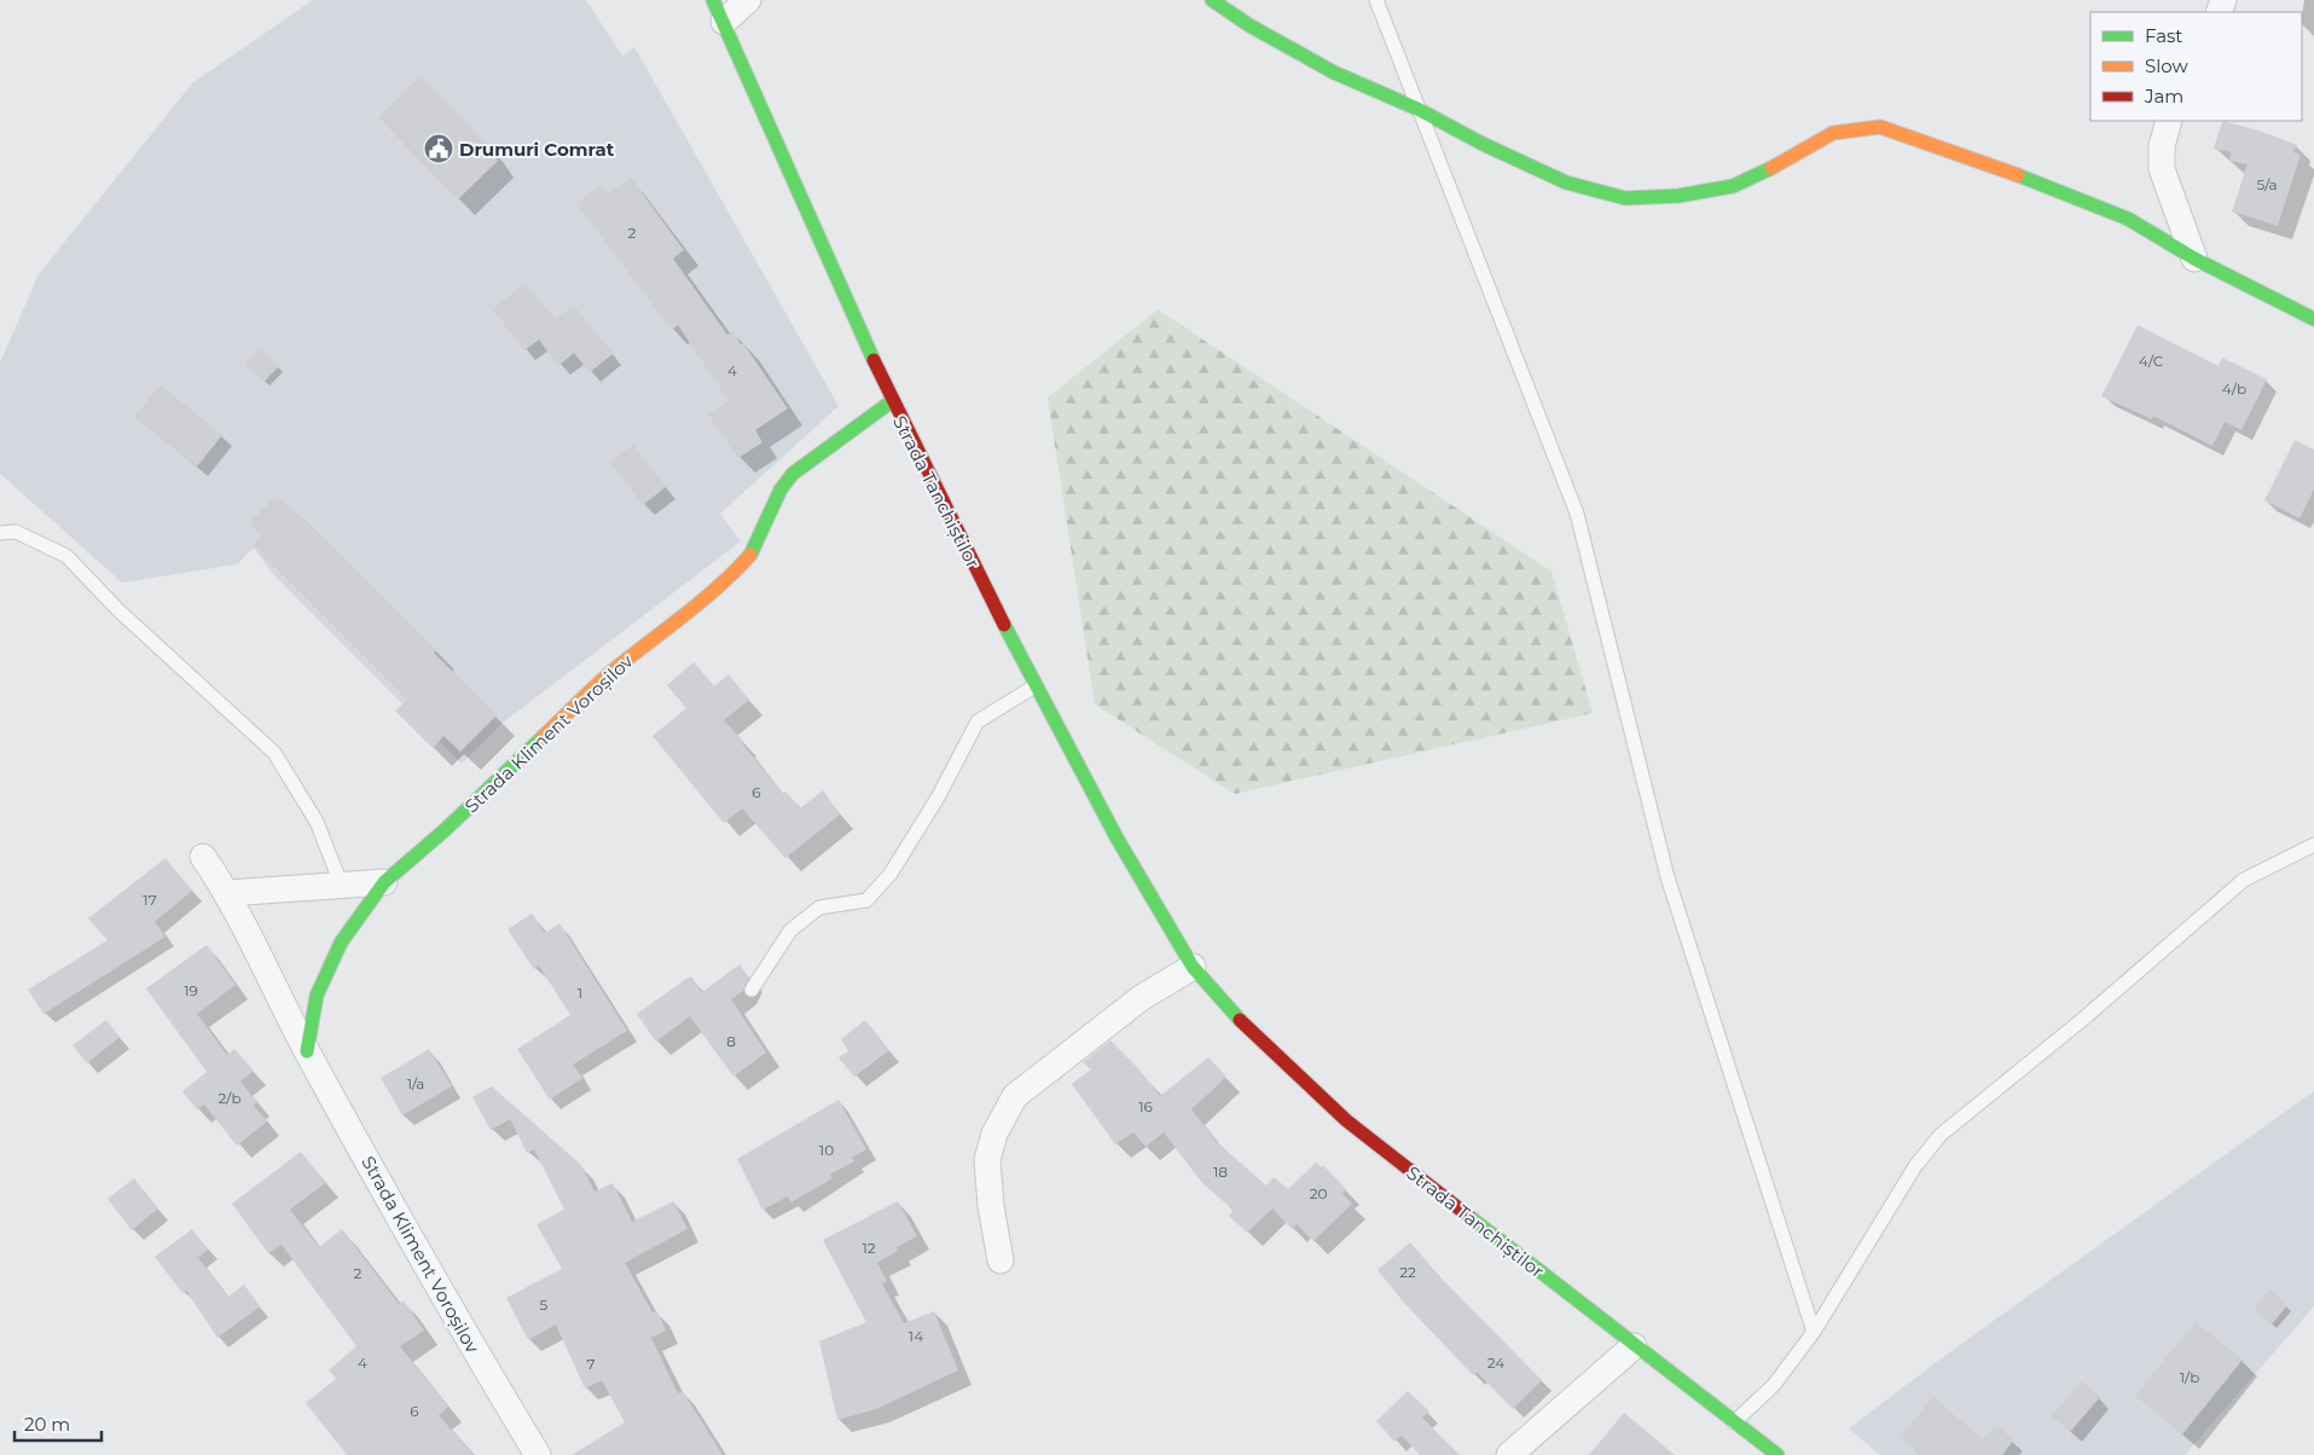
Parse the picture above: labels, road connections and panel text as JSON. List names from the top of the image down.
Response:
{
  "streets": {
    "street": ["Strada Tanchiștilor", "Strada Kliment Voroșilov"]
  },
  "crossings": [
    ["Strada Tanchiștilor", "Strada Kliment Voroșilov"]
  ],
  "places": {
    "public building": ["Drumuri Comrat"]
  },
  "house_numbers": [
    "5/a",
    "2",
    "4/C",
    "4",
    "4/b",
    "6",
    "17",
    "19",
    "1",
    "8",
    "1/a",
    "2/b",
    "16",
    "10",
    "18",
    "20",
    "12",
    "22",
    "2",
    "5",
    "14",
    "4",
    "24",
    "7",
    "1/b",
    "6"
  ],
  "legend": ["Fast", "Slow", "Jam"],
  "scale_bar": "20 m"
}
